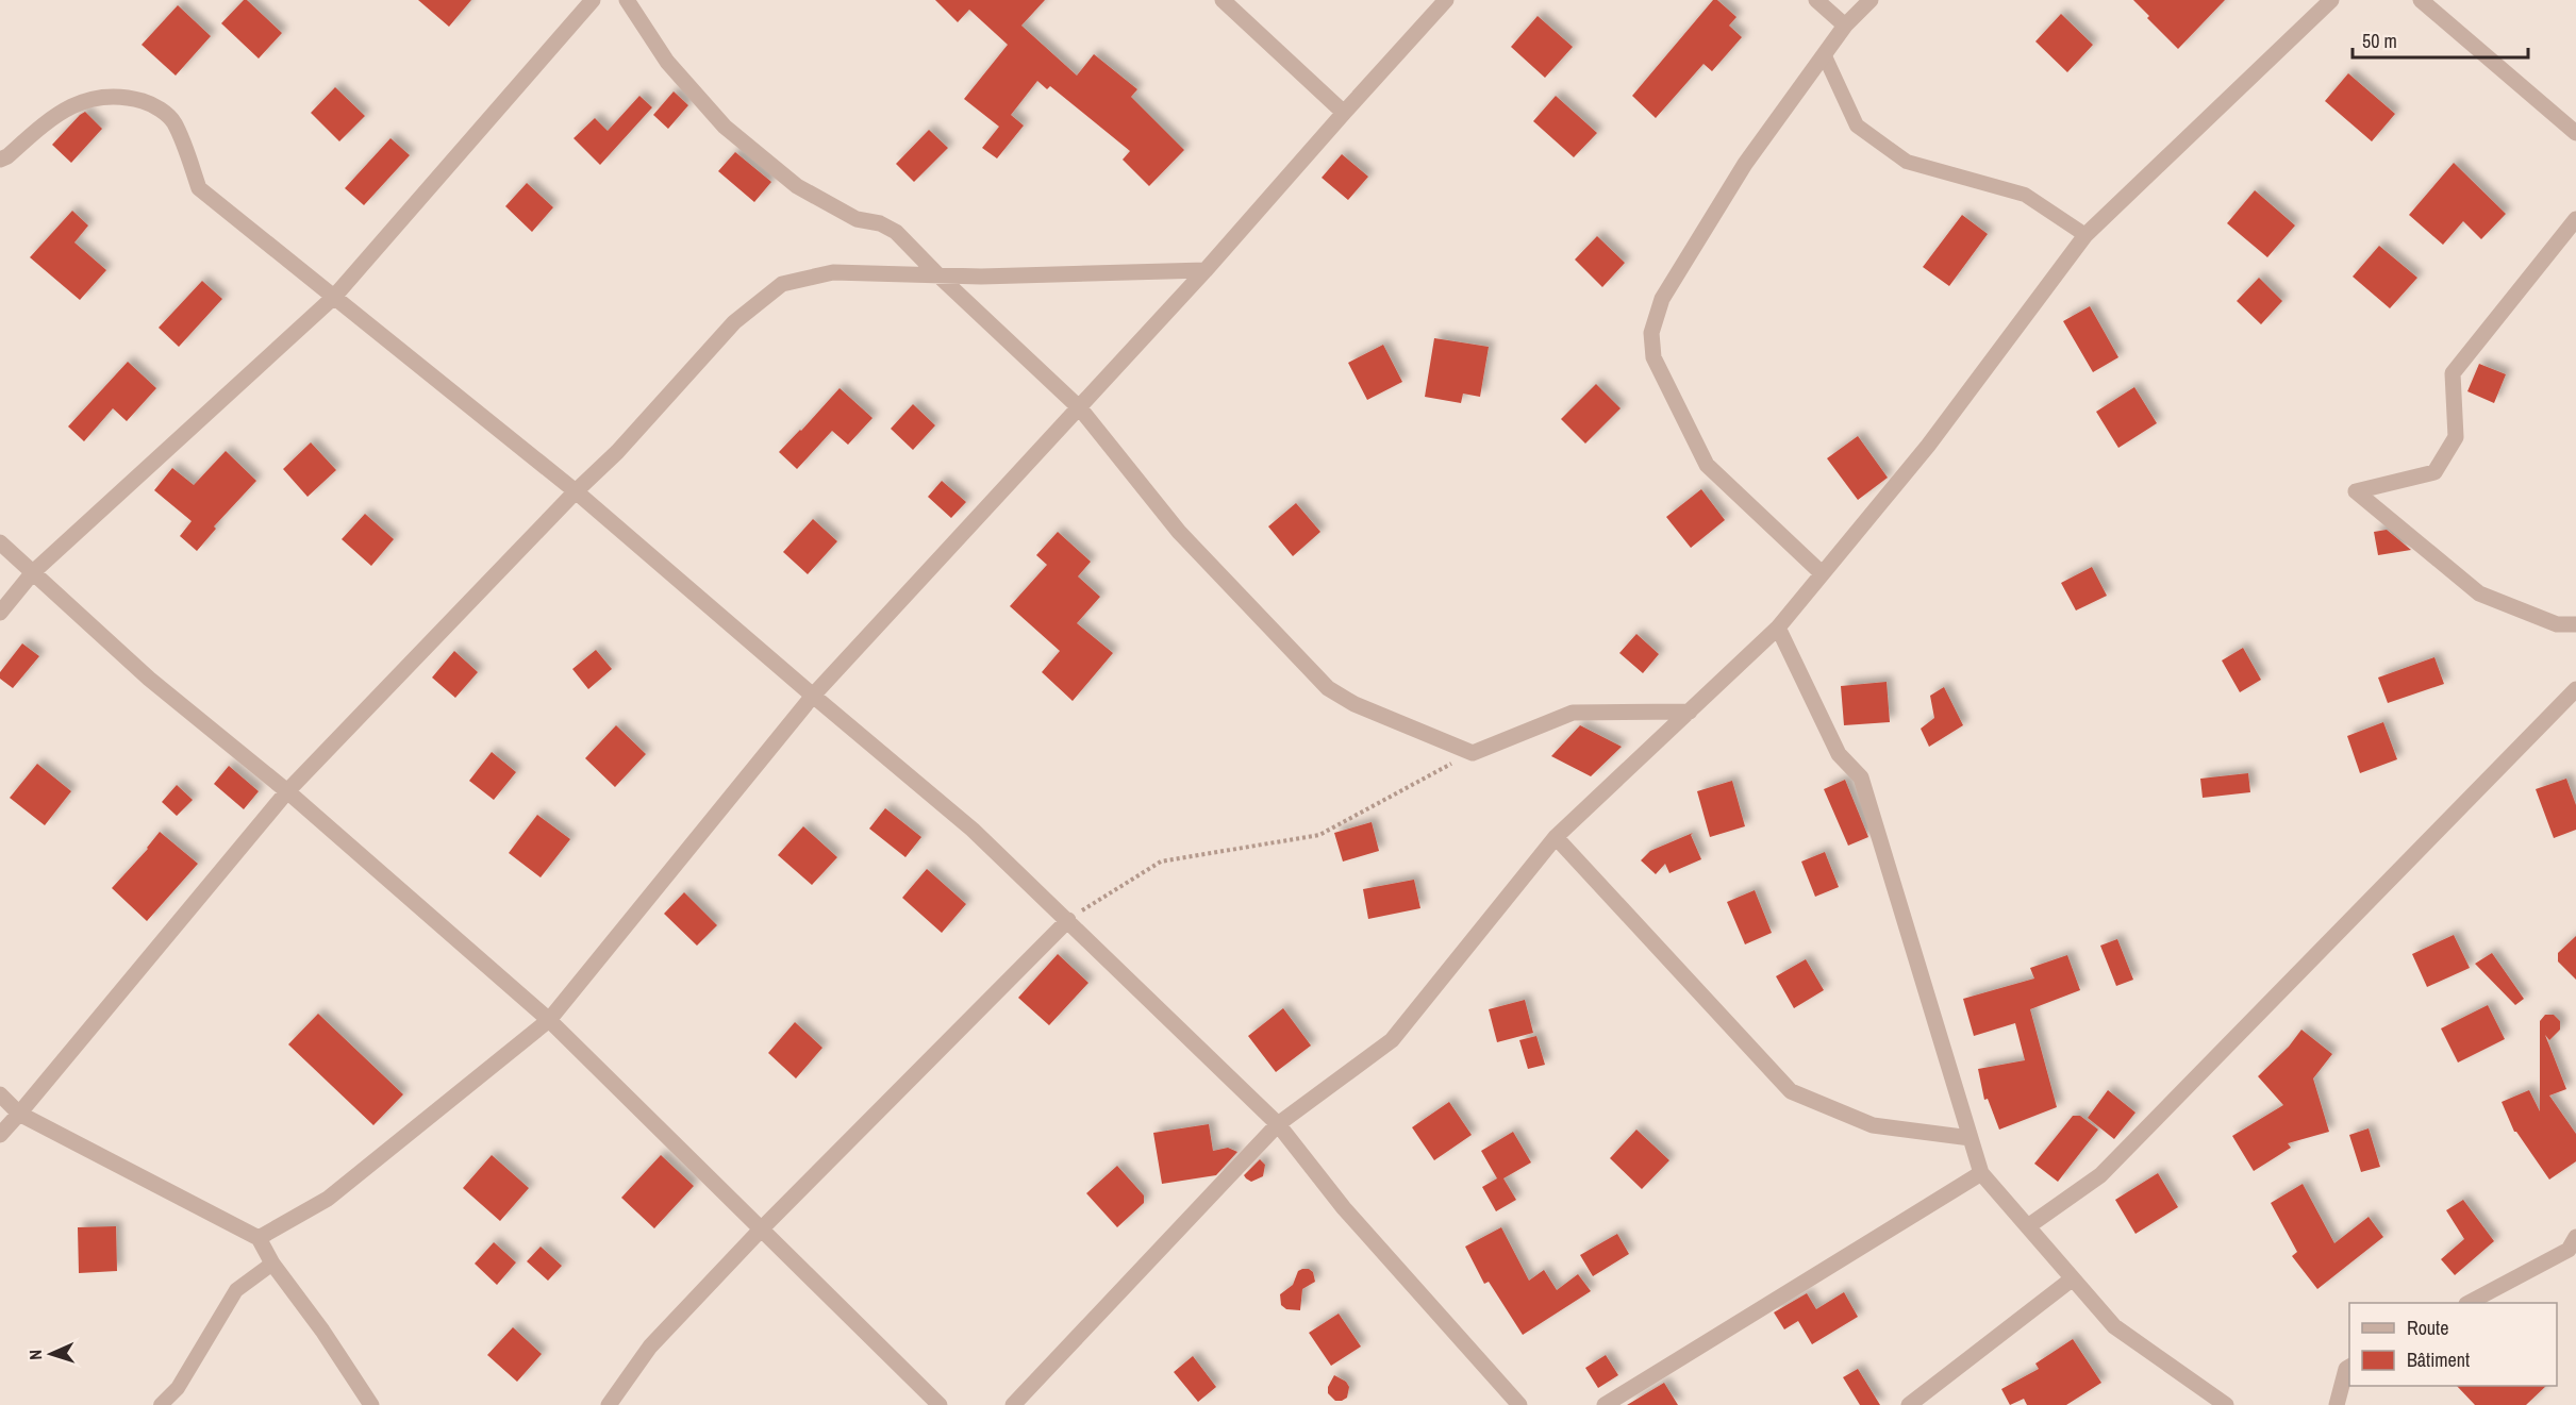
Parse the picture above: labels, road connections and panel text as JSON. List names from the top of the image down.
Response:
{
  "legend": ["Route", "Bâtiment"],
  "scale_bar": "50 m",
  "north": "left"
}
